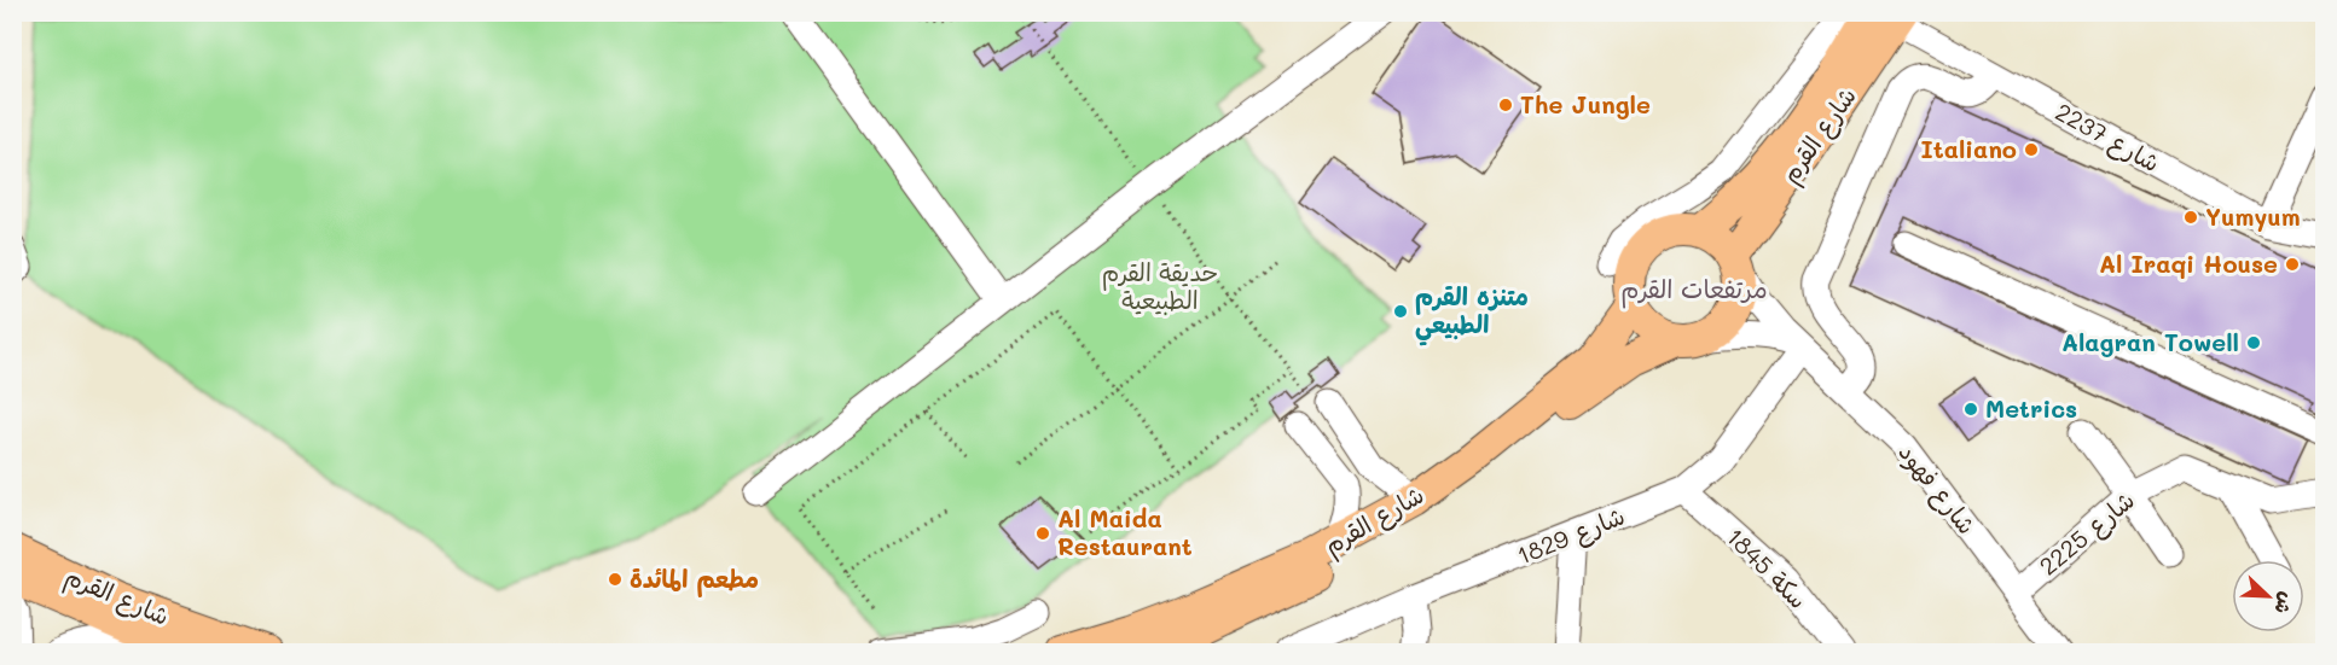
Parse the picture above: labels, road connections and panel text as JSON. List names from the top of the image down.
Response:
{
  "streets": {
    "main road": ["شارع القرم"],
    "street": [
      "2237 شارع",
      "شارع فهود",
      "شارع 2225",
      "1829 شارع",
      "1845 سكة"
    ]
  },
  "crossings": [
    ["شارع القرم", "2237 شارع"],
    ["شارع القرم", "شارع فهود"],
    ["شارع فهود", "شارع 2225"],
    ["شارع فهود", "1829 شارع"],
    ["1829 شارع", "1845 سكة"]
  ],
  "districts": ["مرتفعات القرم"],
  "parks": ["حديقة القرم الطبيعية"],
  "places": [
    "The Jungle",
    "Italiano",
    "Yumyum",
    "Al Iraqi House",
    "متنزه القرم الطبيعي",
    "Alagran Towell",
    "Metrics",
    "Al Maida Restaurant",
    "مطعم المائدة"
  ],
  "north": "bottom right"
}
